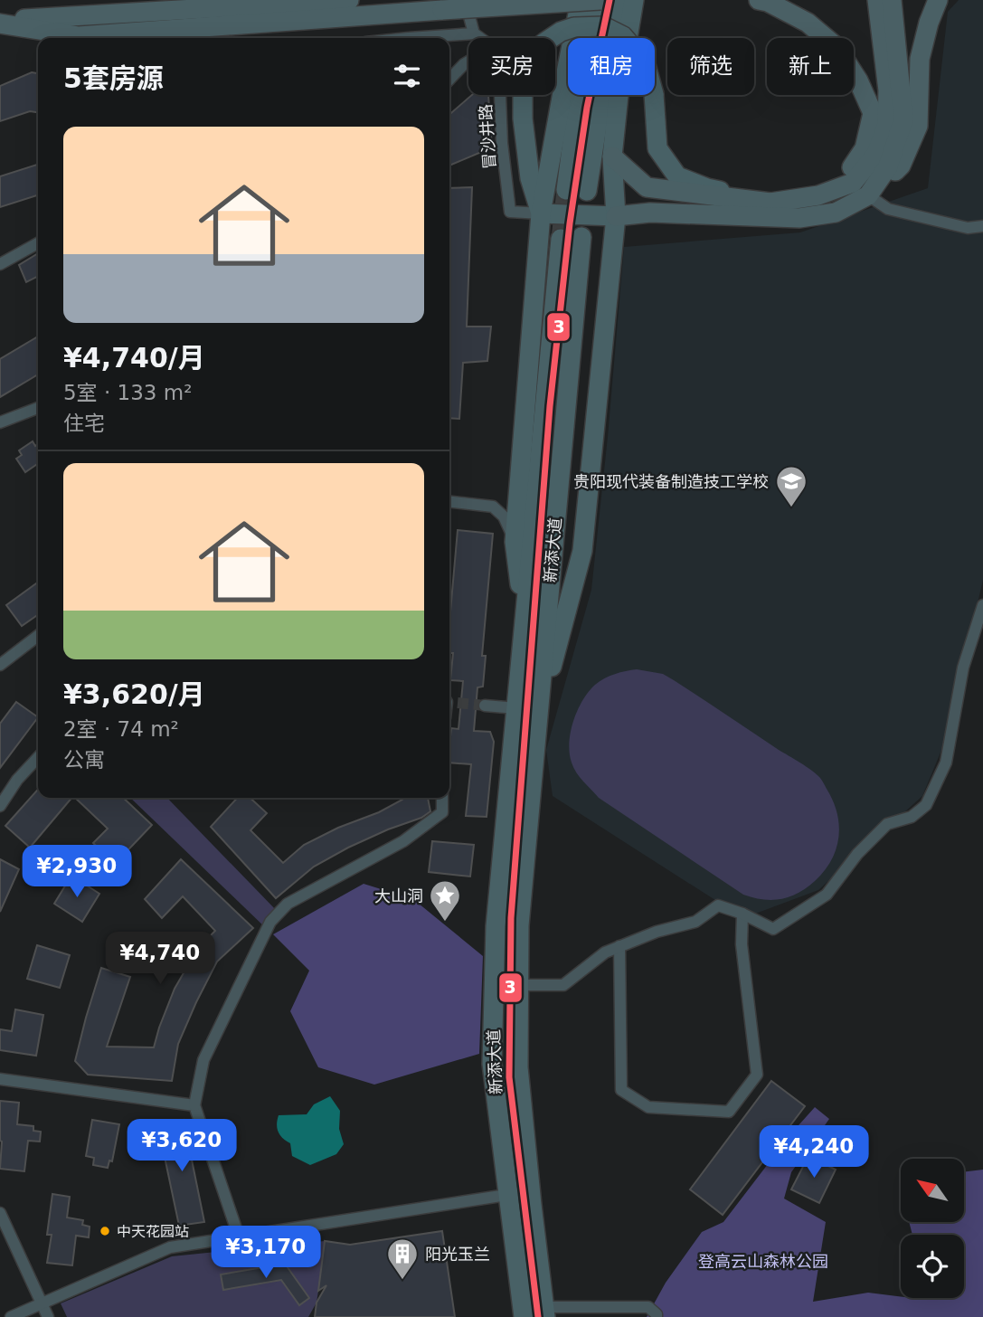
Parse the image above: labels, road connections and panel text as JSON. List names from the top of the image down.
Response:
{
  "streets": {
    "main road": ["新添大道"],
    "street": ["冒沙井路"]
  },
  "parks": ["登高云山森林公园"],
  "places": {
    "school or university": ["贵阳现代装备制造技工学校"],
    "place": ["大山洞"],
    "other": ["中天花园站"],
    "building": ["阳光玉兰"]
  },
  "lines": ["transit line 3"],
  "north": "top left",
  "page": {
    "chip": [
      "买房",
      "租房",
      "筛选",
      "新上"
    ],
    "heading": "5套房源",
    "list": [
      {
        "name": "¥4,740/月",
        "note": "5室 · 133 m² · 住宅"
      },
      {
        "name": "¥3,620/月",
        "note": "2室 · 74 m² · 公寓"
      }
    ],
    "price": [
      "¥2,930",
      "¥4,740",
      "¥3,620",
      "¥4,240",
      "¥3,170"
    ]
  }
}
